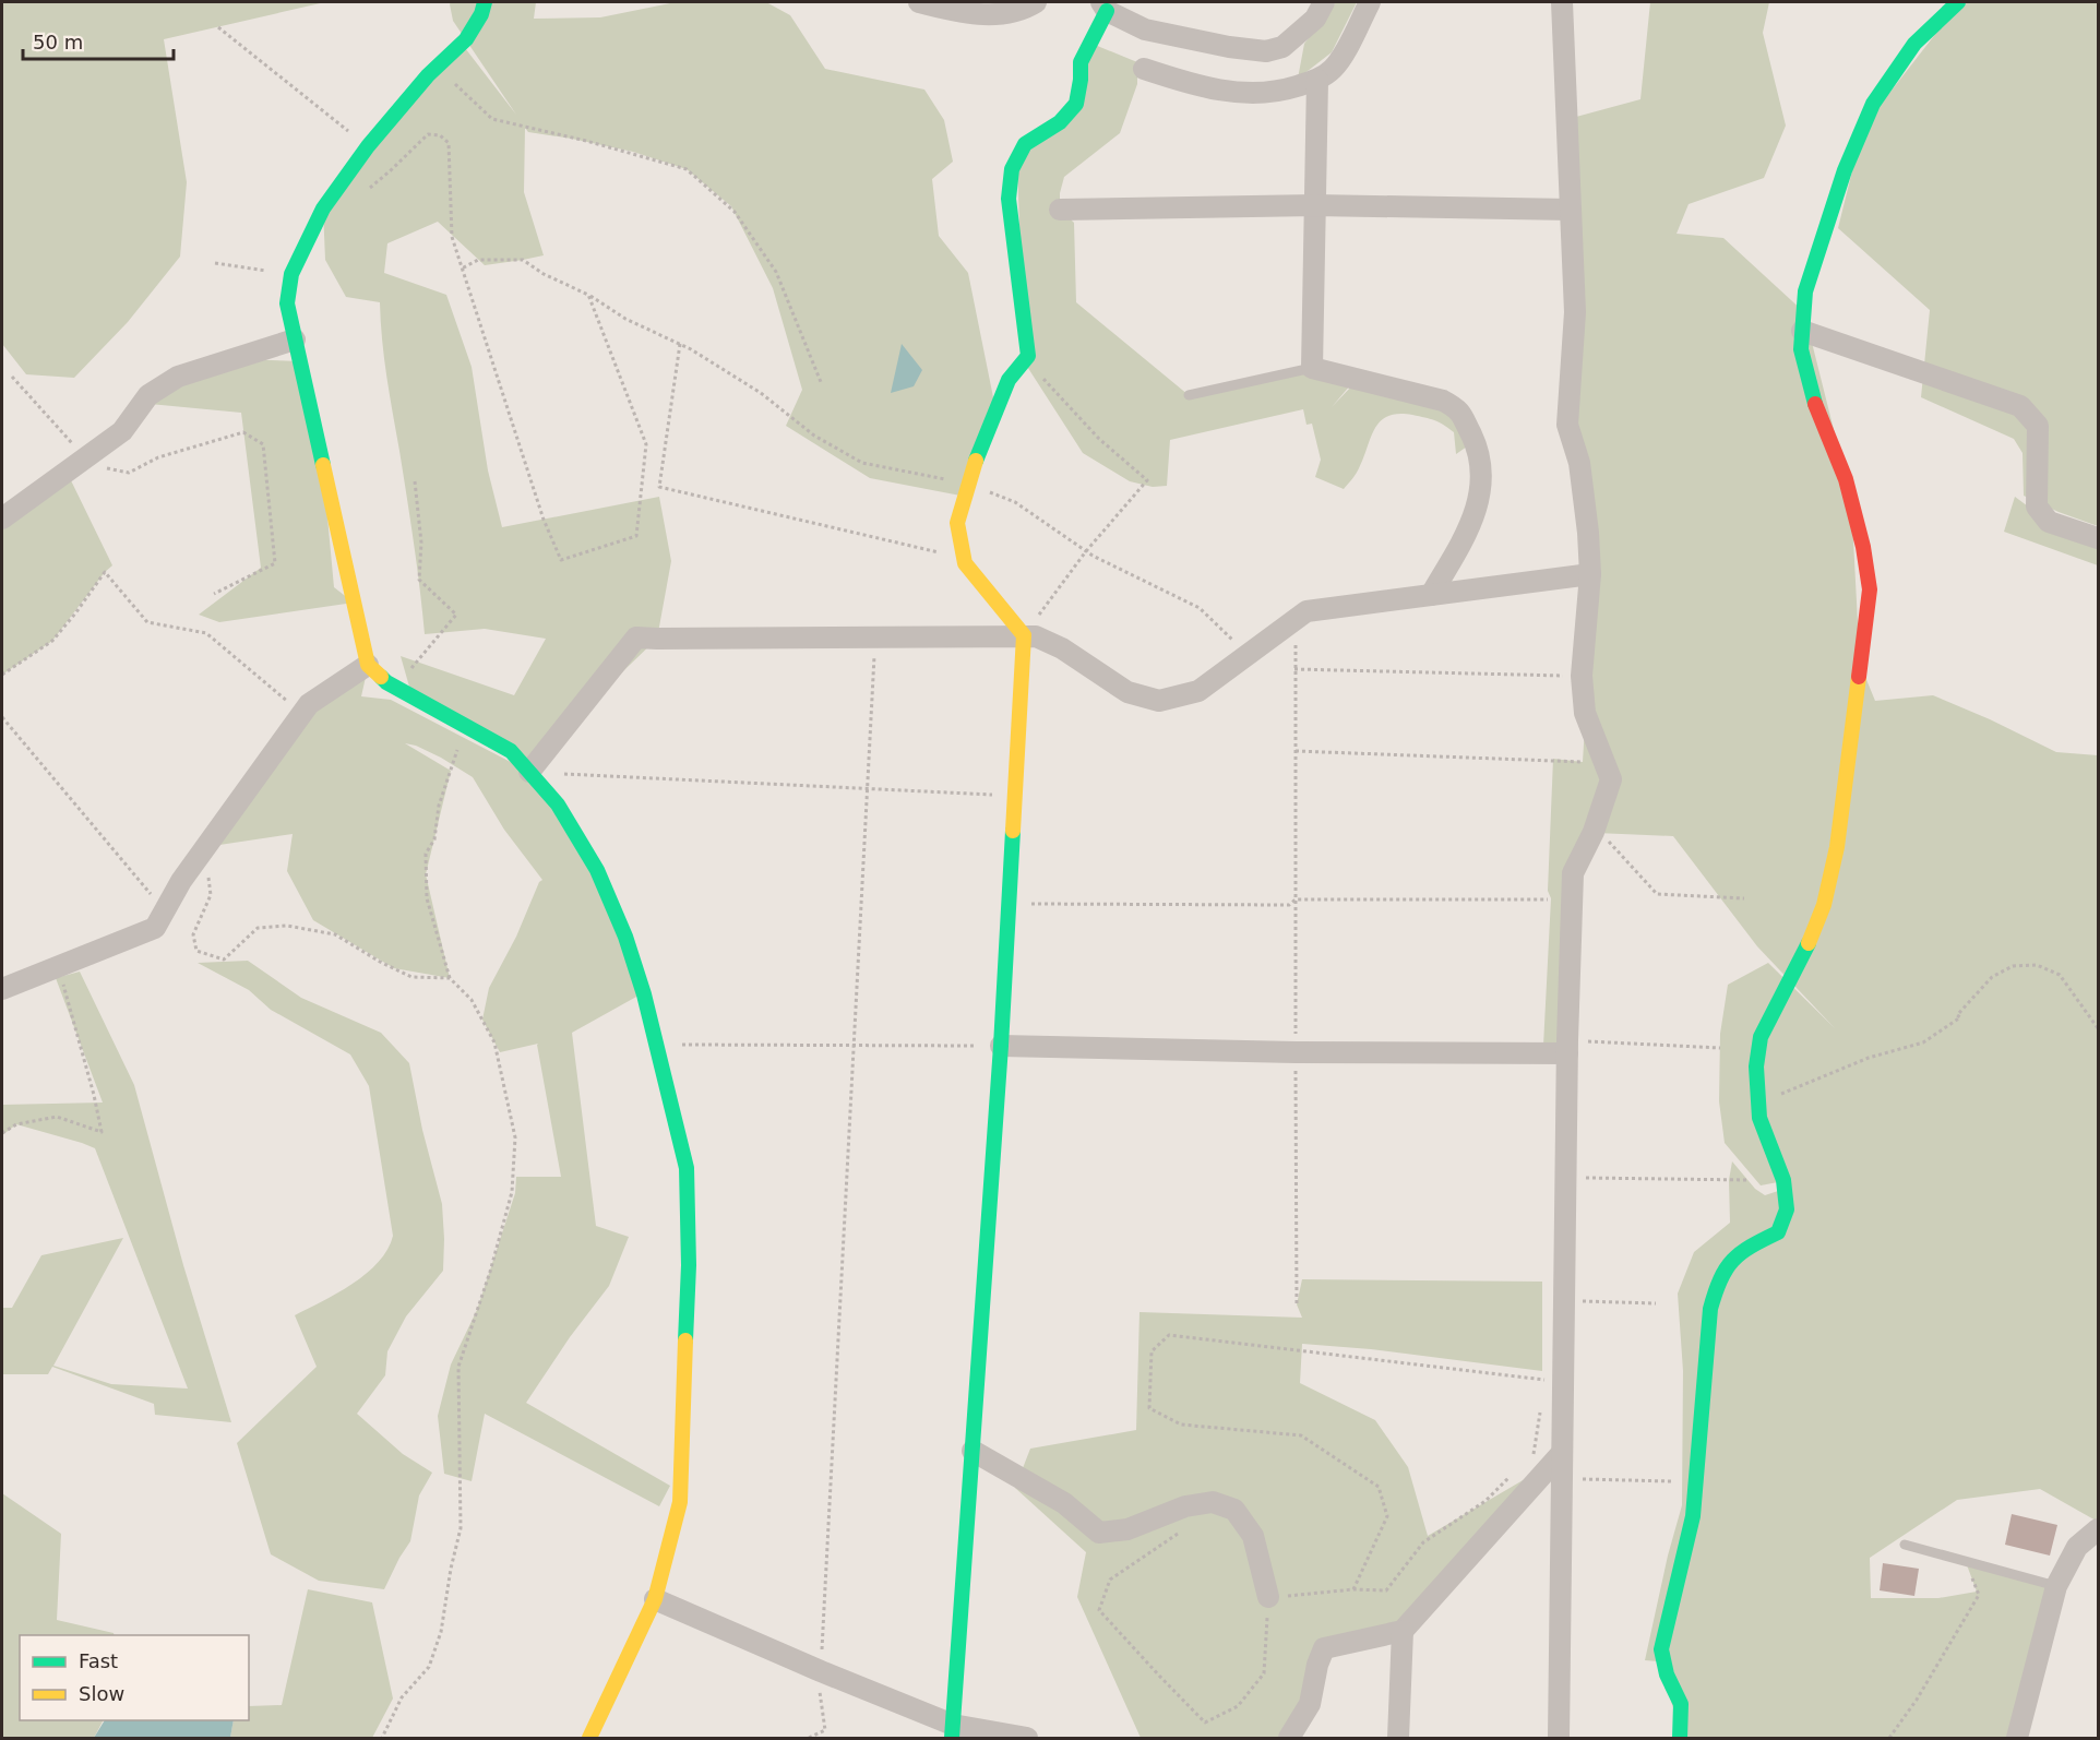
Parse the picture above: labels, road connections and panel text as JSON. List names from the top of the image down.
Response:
{
  "legend": ["Fast", "Slow"],
  "scale_bar": "50 m"
}
